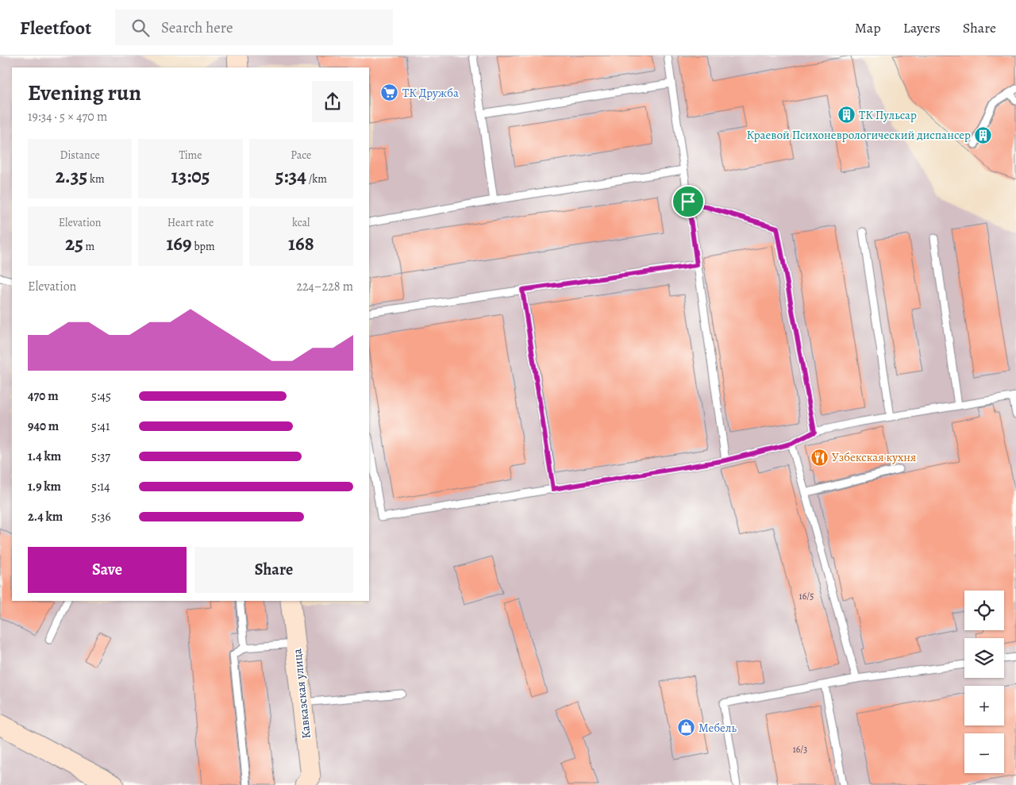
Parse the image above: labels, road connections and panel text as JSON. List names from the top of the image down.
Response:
{
  "streets": {
    "main road": ["Кавказская улица"]
  },
  "places": {
    "supermarket": ["ТК Дружба"],
    "building": ["ТК Пульсар", "Краевой Психоневрологический диспансер"],
    "restaurant": ["Узбекская кухня"],
    "shop": ["Мебель"]
  },
  "house_numbers": ["16/5", "16/3"],
  "page": {
    "header": "Fleetfoot",
    "search": "Search here",
    "nav": ["Map", "Layers", "Share"],
    "heading": ["Evening run", "19:34 · 5 × 470 m"],
    "stats": [
      ["Distance", "2.35 km"],
      ["Time", "13:05"],
      ["Pace", "5:34 /km"],
      ["Elevation", "25 m"],
      ["Heart rate", "169 bpm"],
      ["kcal", "168"]
    ],
    "chart": ["Elevation", "224–228 m"],
    "list": [
      {
        "name": "470 m",
        "note": "5:45"
      },
      {
        "name": "940 m",
        "note": "5:41"
      },
      {
        "name": "1.4 km",
        "note": "5:37"
      },
      {
        "name": "1.9 km",
        "note": "5:14"
      },
      {
        "name": "2.4 km",
        "note": "5:36"
      }
    ],
    "buttons": ["Save", "Share"],
    "map_buttons": ["+", "−"]
  }
}
